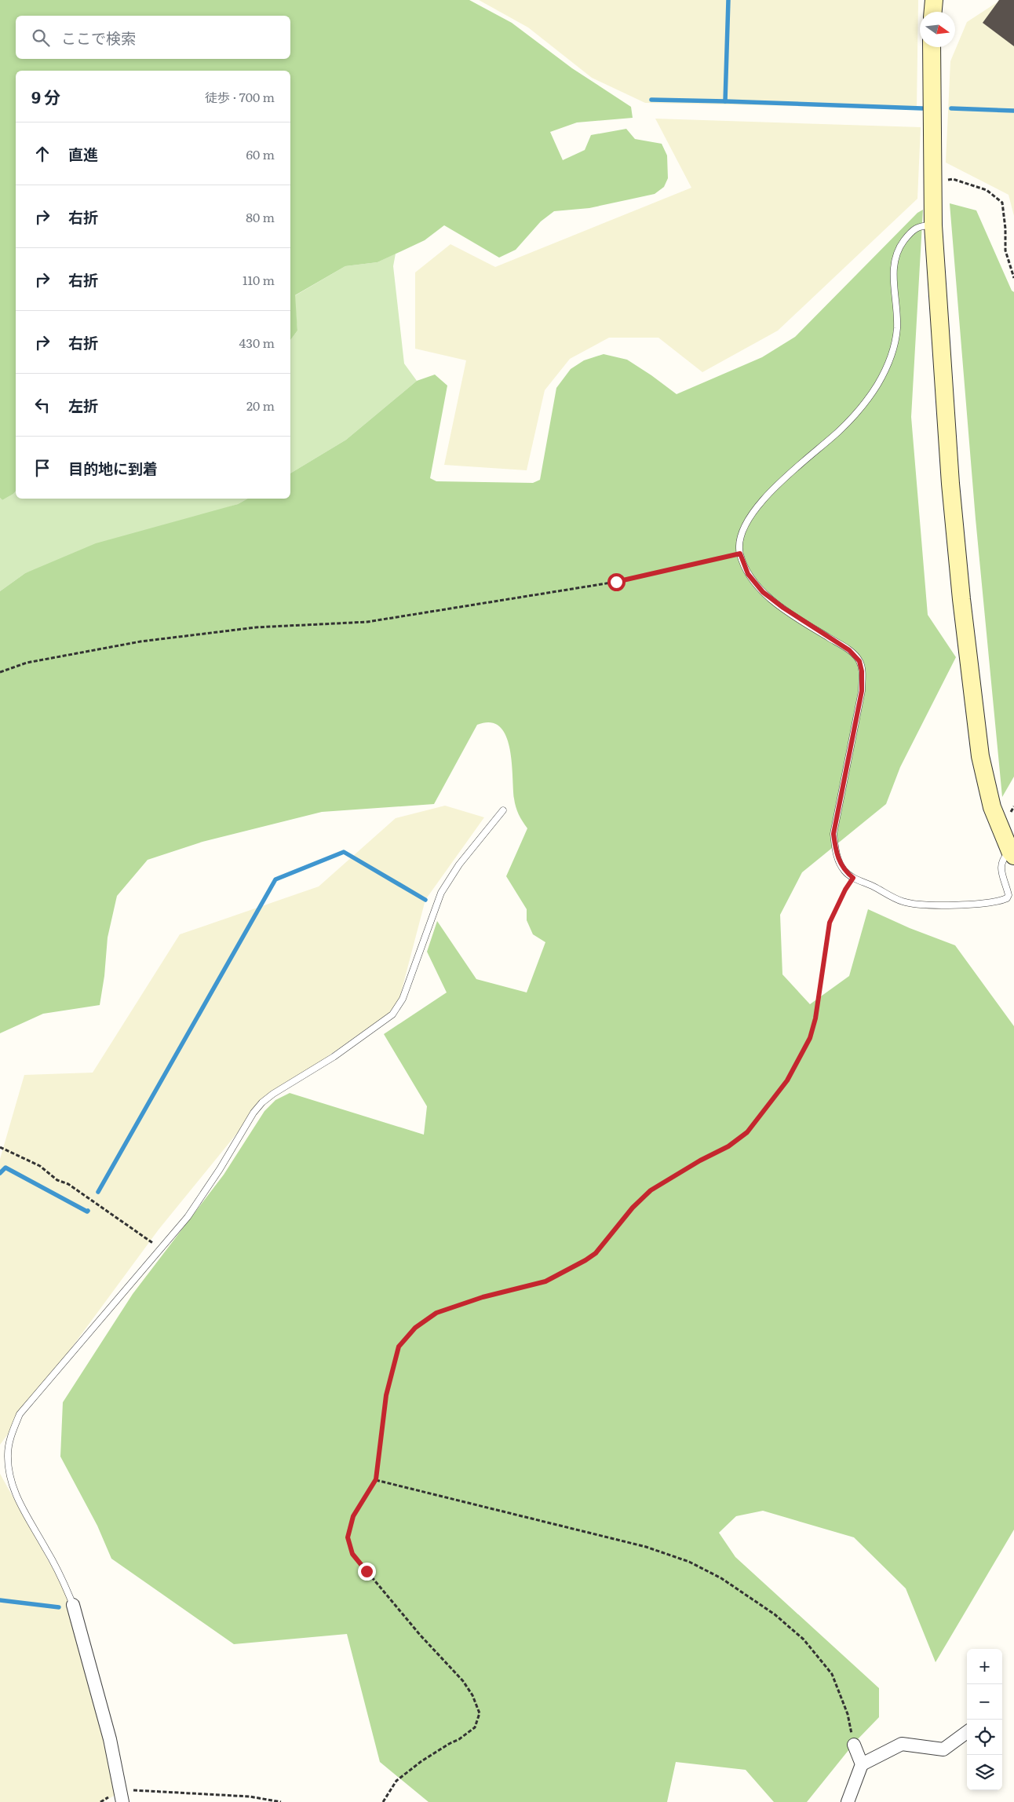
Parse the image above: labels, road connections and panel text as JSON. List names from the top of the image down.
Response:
{
  "north": "right",
  "page": {
    "search": "ここで検索",
    "heading": ["9 分", "徒歩 · 700 m"],
    "list": [
      ["直進", "60 m"],
      ["右折", "80 m"],
      ["右折", "110 m"],
      ["右折", "430 m"],
      ["左折", "20 m"],
      "目的地に到着"
    ],
    "map_buttons": ["+", "−"]
  }
}
